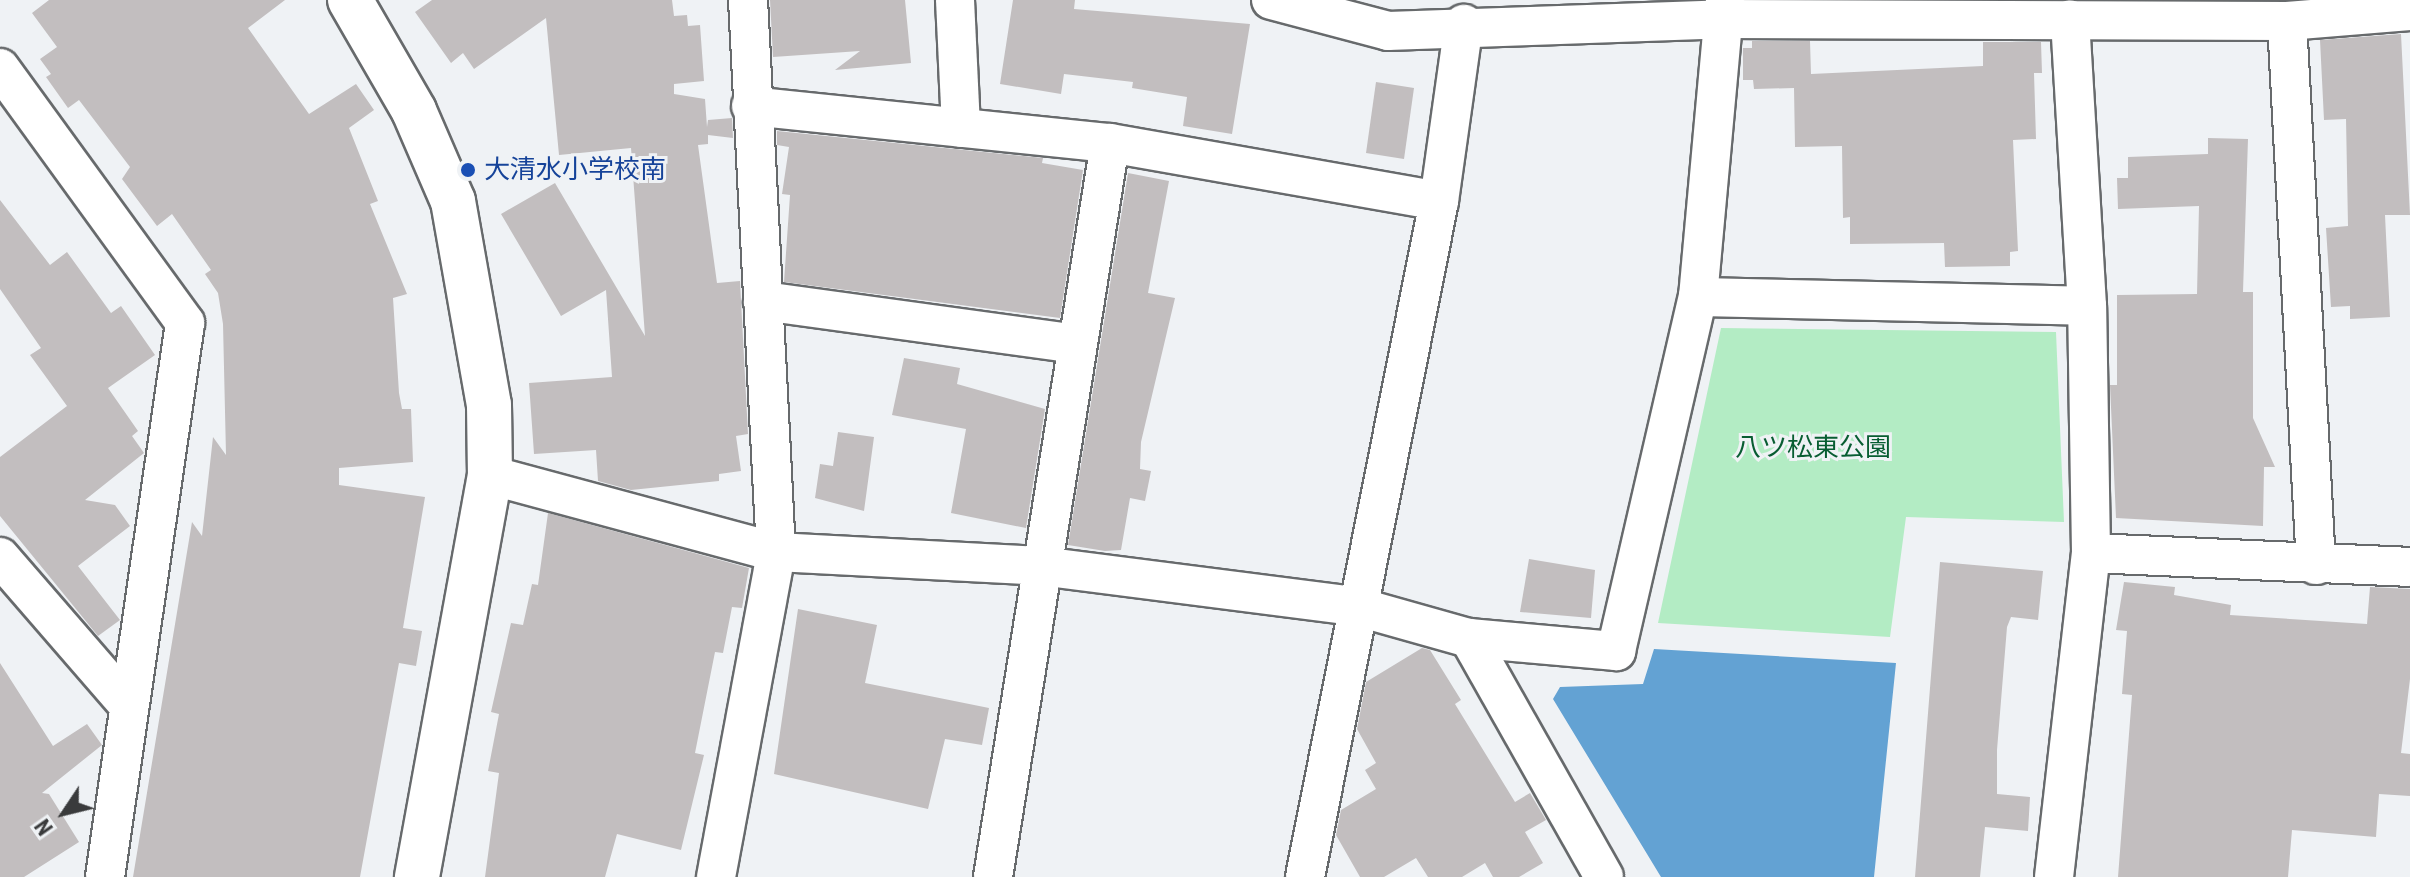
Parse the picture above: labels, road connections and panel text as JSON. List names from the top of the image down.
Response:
{
  "parks": ["八ツ松東公園"],
  "places": ["大清水小学校南"],
  "north": "bottom left"
}
